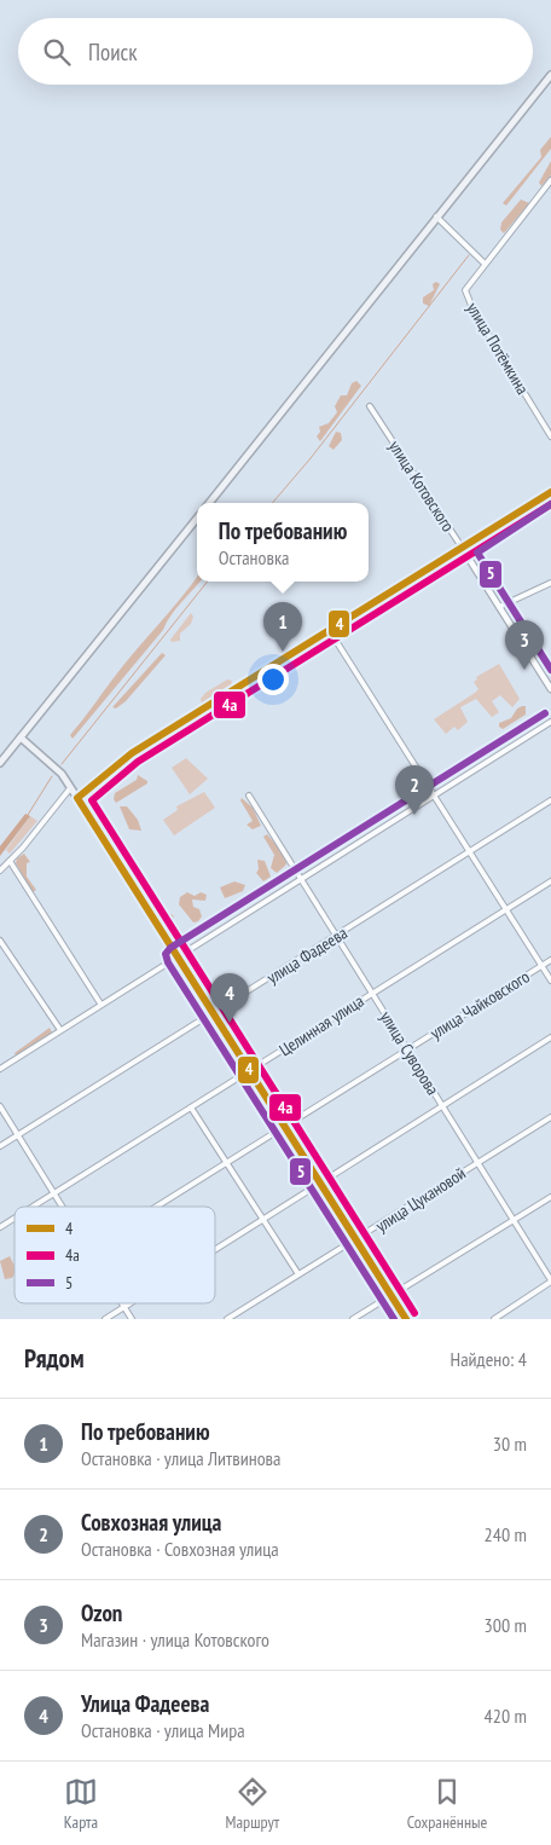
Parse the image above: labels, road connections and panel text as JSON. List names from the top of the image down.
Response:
{
  "streets": {
    "street": [
      "улица Потёмкина",
      "улица Котовского",
      "улица Фадеева",
      "улица Чайковского",
      "Целинная улица",
      "улица Суворова",
      "улица Цукановой"
    ]
  },
  "crossings": [
    ["улица Фадеева", "улица Суворова"],
    ["улица Чайковского", "улица Суворова"],
    ["Целинная улица", "улица Суворова"],
    ["улица Суворова", "улица Цукановой"]
  ],
  "lines": ["transit line 4", "transit line 4а", "transit line 5"],
  "legend": ["4", "4а", "5"],
  "page": {
    "search": "Поиск",
    "popup": ["По требованию", "Остановка"],
    "pins": [
      "1",
      "3",
      "2",
      "4"
    ],
    "heading": ["Рядом", "Найдено: 4"],
    "list": [
      {
        "mark": "1",
        "name": "По требованию",
        "note": "Остановка · улица Литвинова",
        "value": "30 m"
      },
      {
        "mark": "2",
        "name": "Совхозная улица",
        "note": "Остановка · Совхозная улица",
        "value": "240 m"
      },
      {
        "mark": "3",
        "name": "Ozon",
        "note": "Магазин · улица Котовского",
        "value": "300 m"
      },
      {
        "mark": "4",
        "name": "Улица Фадеева",
        "note": "Остановка · улица Мира",
        "value": "420 m"
      }
    ],
    "nav": ["Карта", "Маршрут", "Сохранённые"]
  }
}
